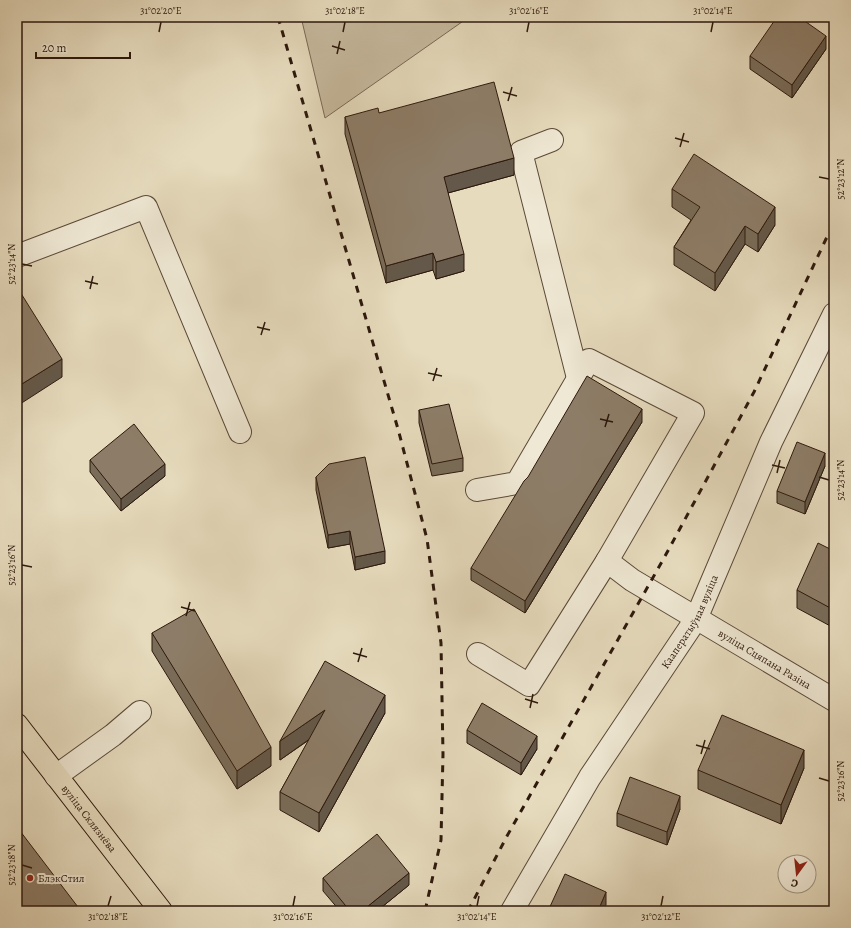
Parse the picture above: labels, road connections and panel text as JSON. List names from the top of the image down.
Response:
{
  "streets": {
    "main road": ["вуліца Склязнёва"],
    "street": ["Кааператыўная вуліца", "вуліца Сцяпана Разіна"]
  },
  "crossings": [
    ["Кааператыўная вуліца", "вуліца Сцяпана Разіна"]
  ],
  "places": ["БлэкСтил"],
  "scale_bar": "20 m",
  "north": "bottom",
  "coordinates": [
    "31°02'20\"E",
    "31°02'18\"E",
    "31°02'16\"E",
    "31°02'14\"E",
    "52°23'12\"N",
    "52°23'14\"N",
    "52°23'16\"N",
    "52°23'18\"N",
    "31°02'12\"E"
  ]
}
